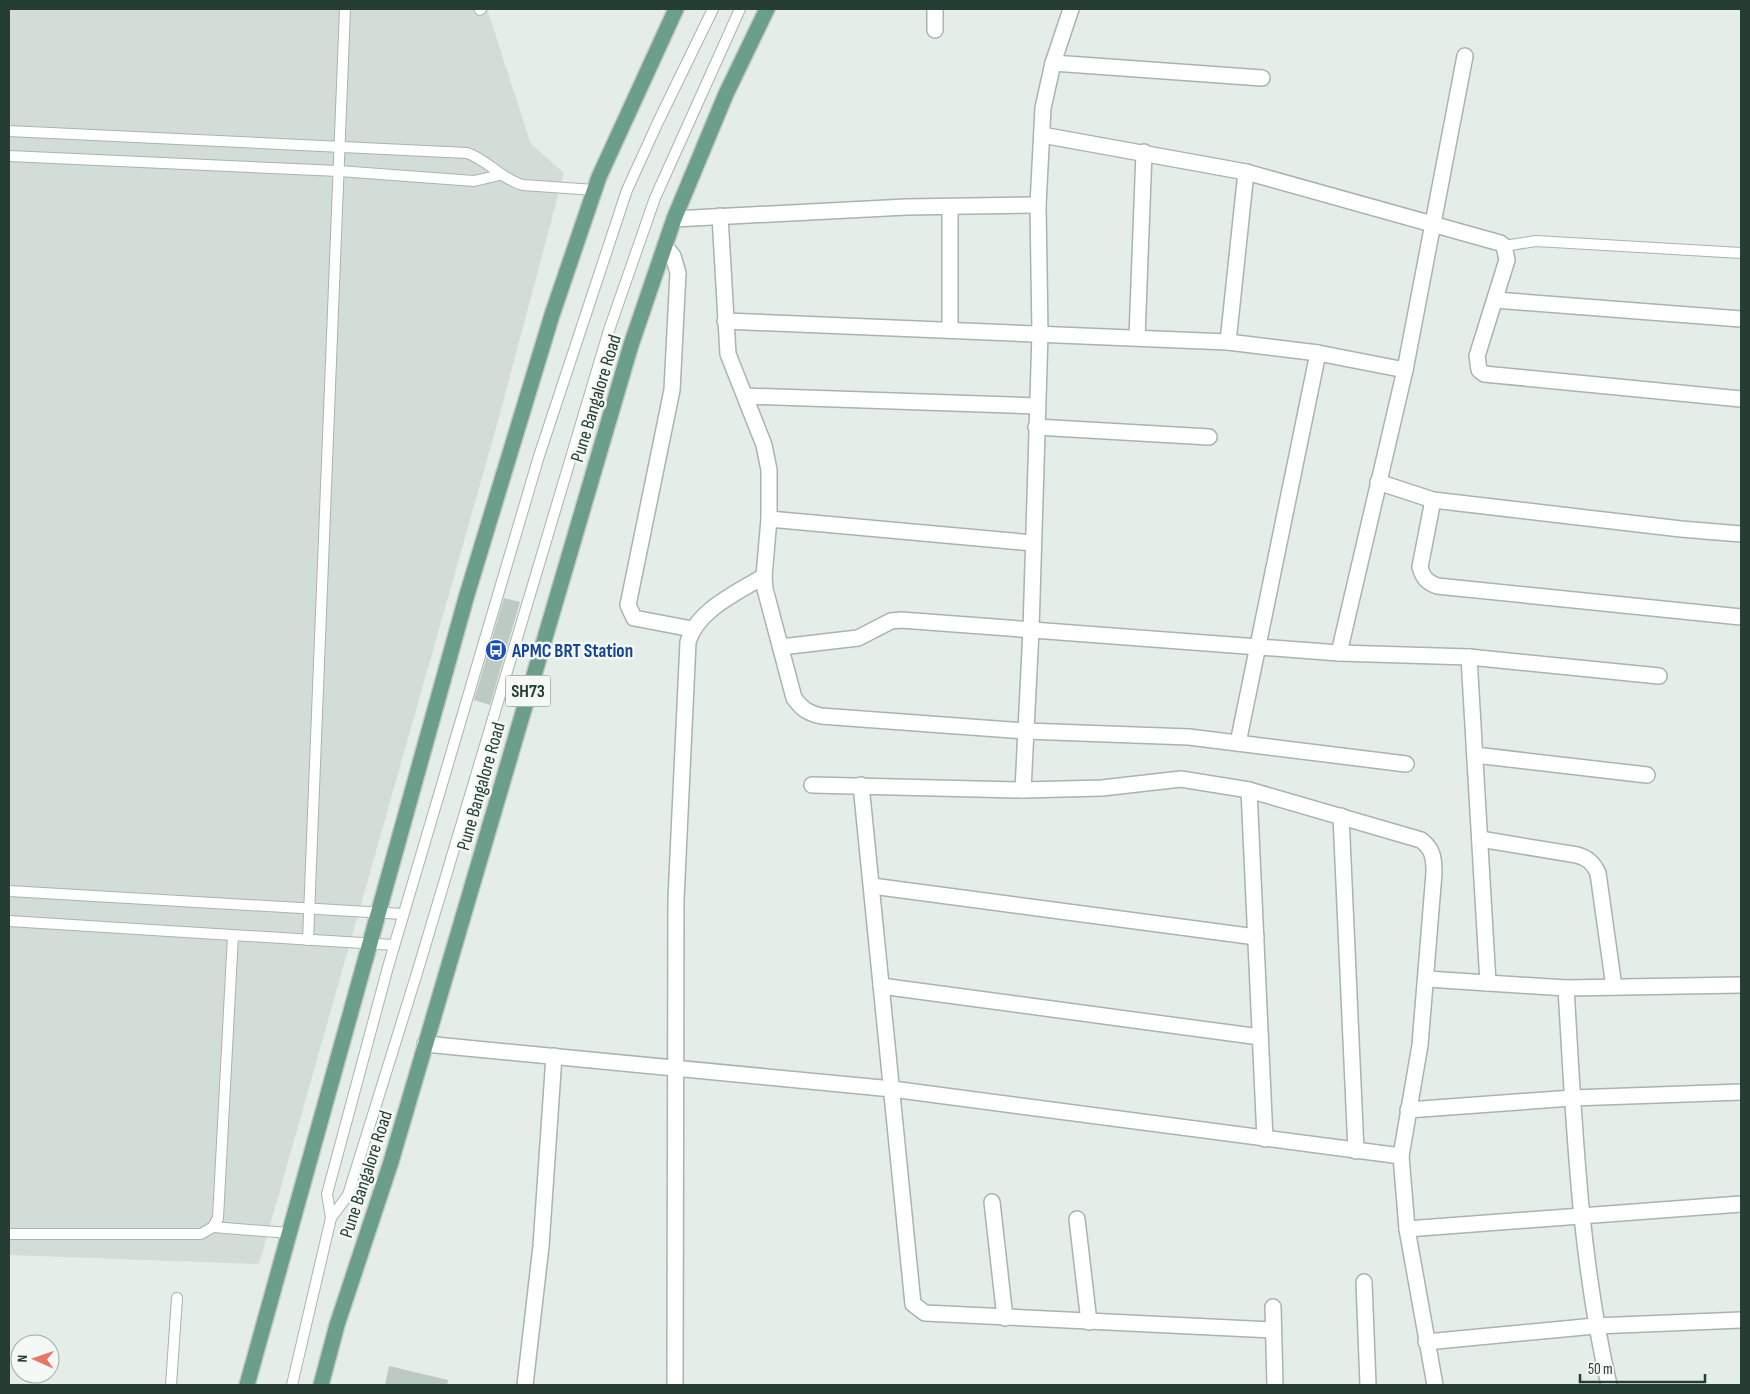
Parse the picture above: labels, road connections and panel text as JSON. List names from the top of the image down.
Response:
{
  "streets": {
    "main road": ["Pune Bangalore Road", "SH73"]
  },
  "places": {
    "bus stop": ["APMC BRT Station"]
  },
  "scale_bar": "50 m",
  "north": "left"
}
